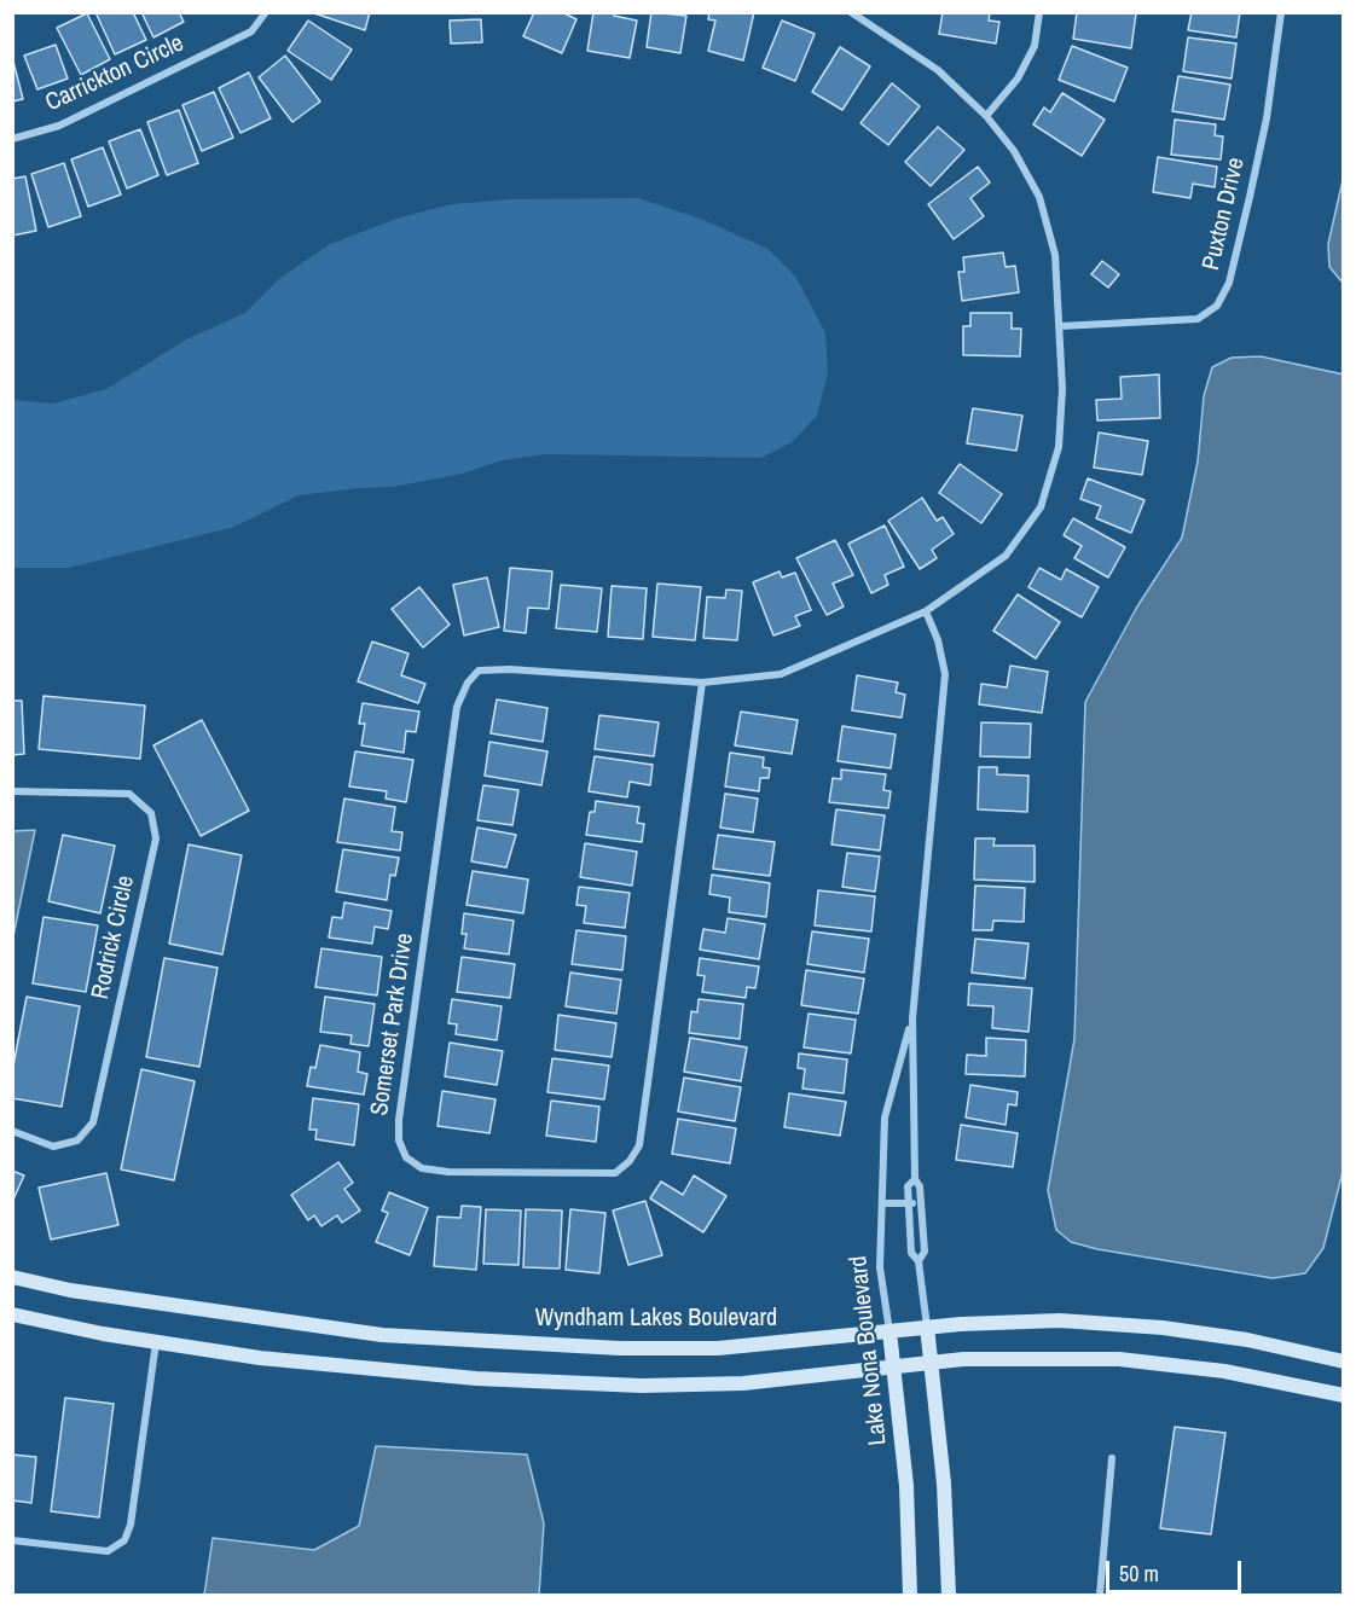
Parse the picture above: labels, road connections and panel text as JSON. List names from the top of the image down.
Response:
{
  "streets": {
    "street": [
      "Carrickton Circle",
      "Puxton Drive",
      "Rodrick Circle",
      "Somerset Park Drive",
      "Wyndham Lakes Boulevard",
      "Lake Nona Boulevard"
    ]
  },
  "crossings": [
    ["Puxton Drive", "Somerset Park Drive"],
    ["Somerset Park Drive", "Lake Nona Boulevard"],
    ["Wyndham Lakes Boulevard", "Lake Nona Boulevard"]
  ],
  "scale_bar": "50 m"
}
